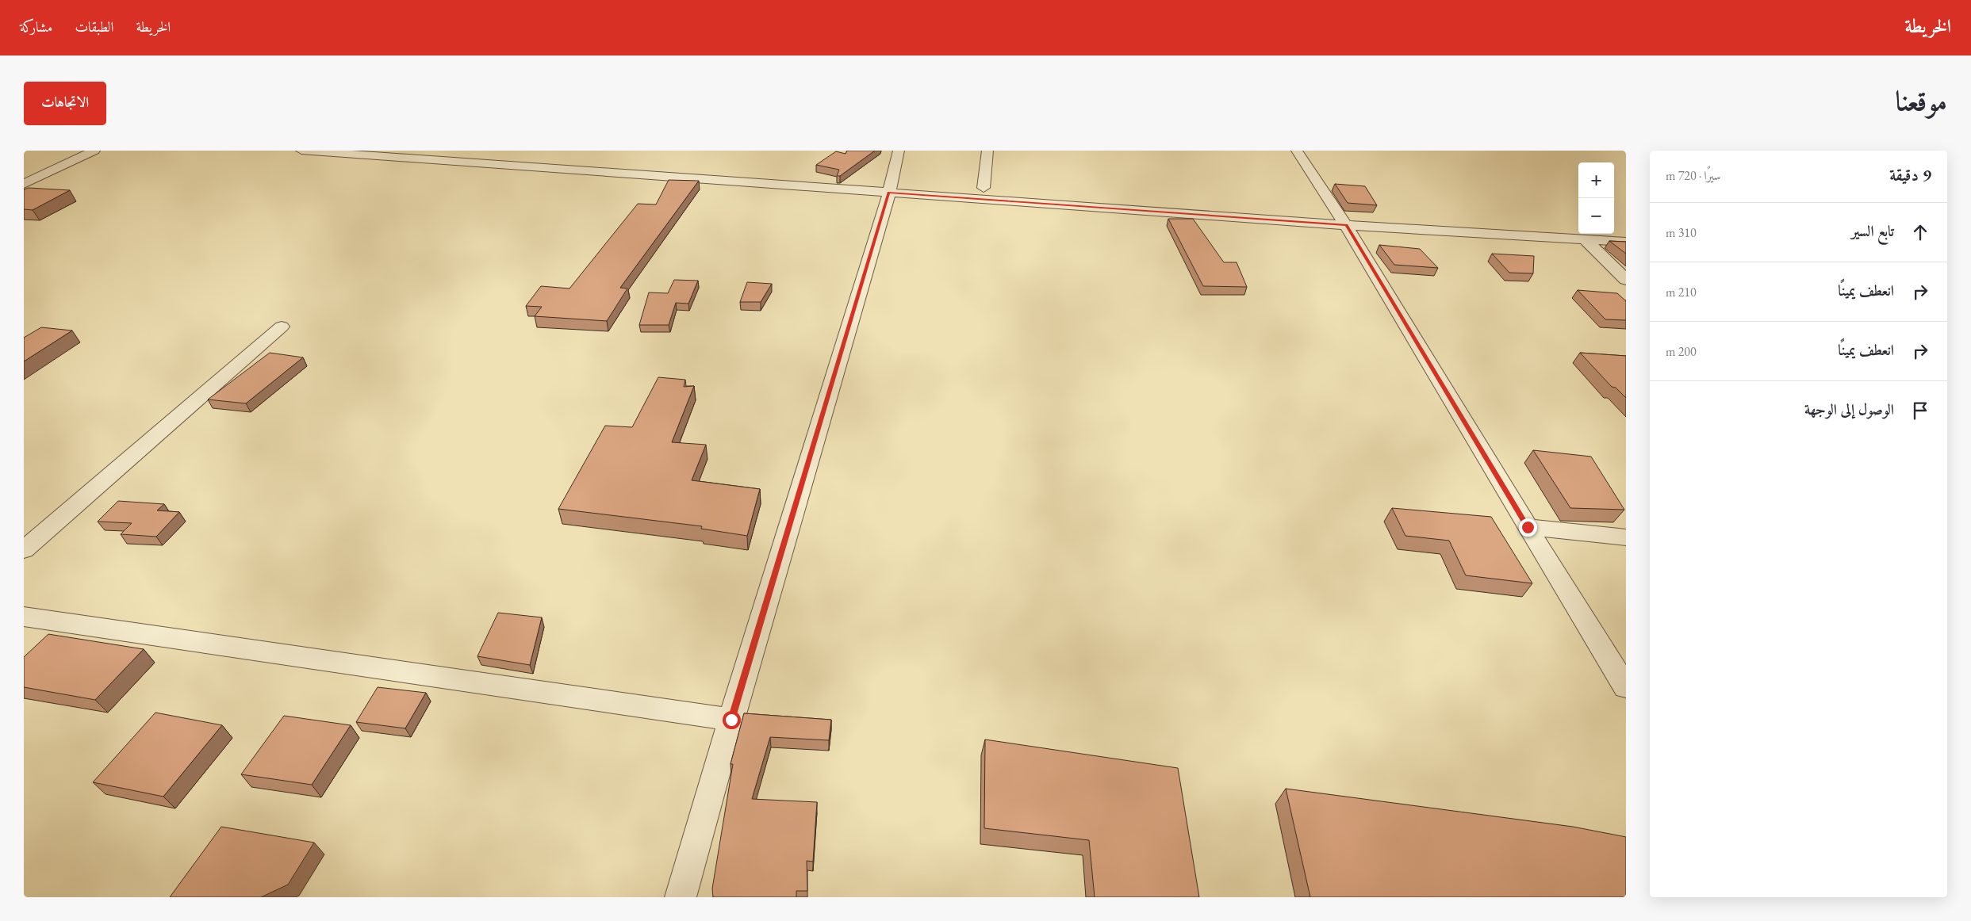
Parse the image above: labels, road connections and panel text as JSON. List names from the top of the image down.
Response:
{
  "page": {
    "header": "الخريطة",
    "nav": ["الخريطة", "الطبقات", "مشاركة"],
    "title": "موقعنا",
    "buttons": "الاتجاهات",
    "heading": ["9 دقيقة", "سيرًا · 720 m"],
    "map_buttons": ["+", "−"],
    "list": [
      ["تابع السير", "310 m"],
      ["انعطف يمينًا", "210 m"],
      ["انعطف يمينًا", "200 m"],
      "الوصول إلى الوجهة"
    ]
  }
}
